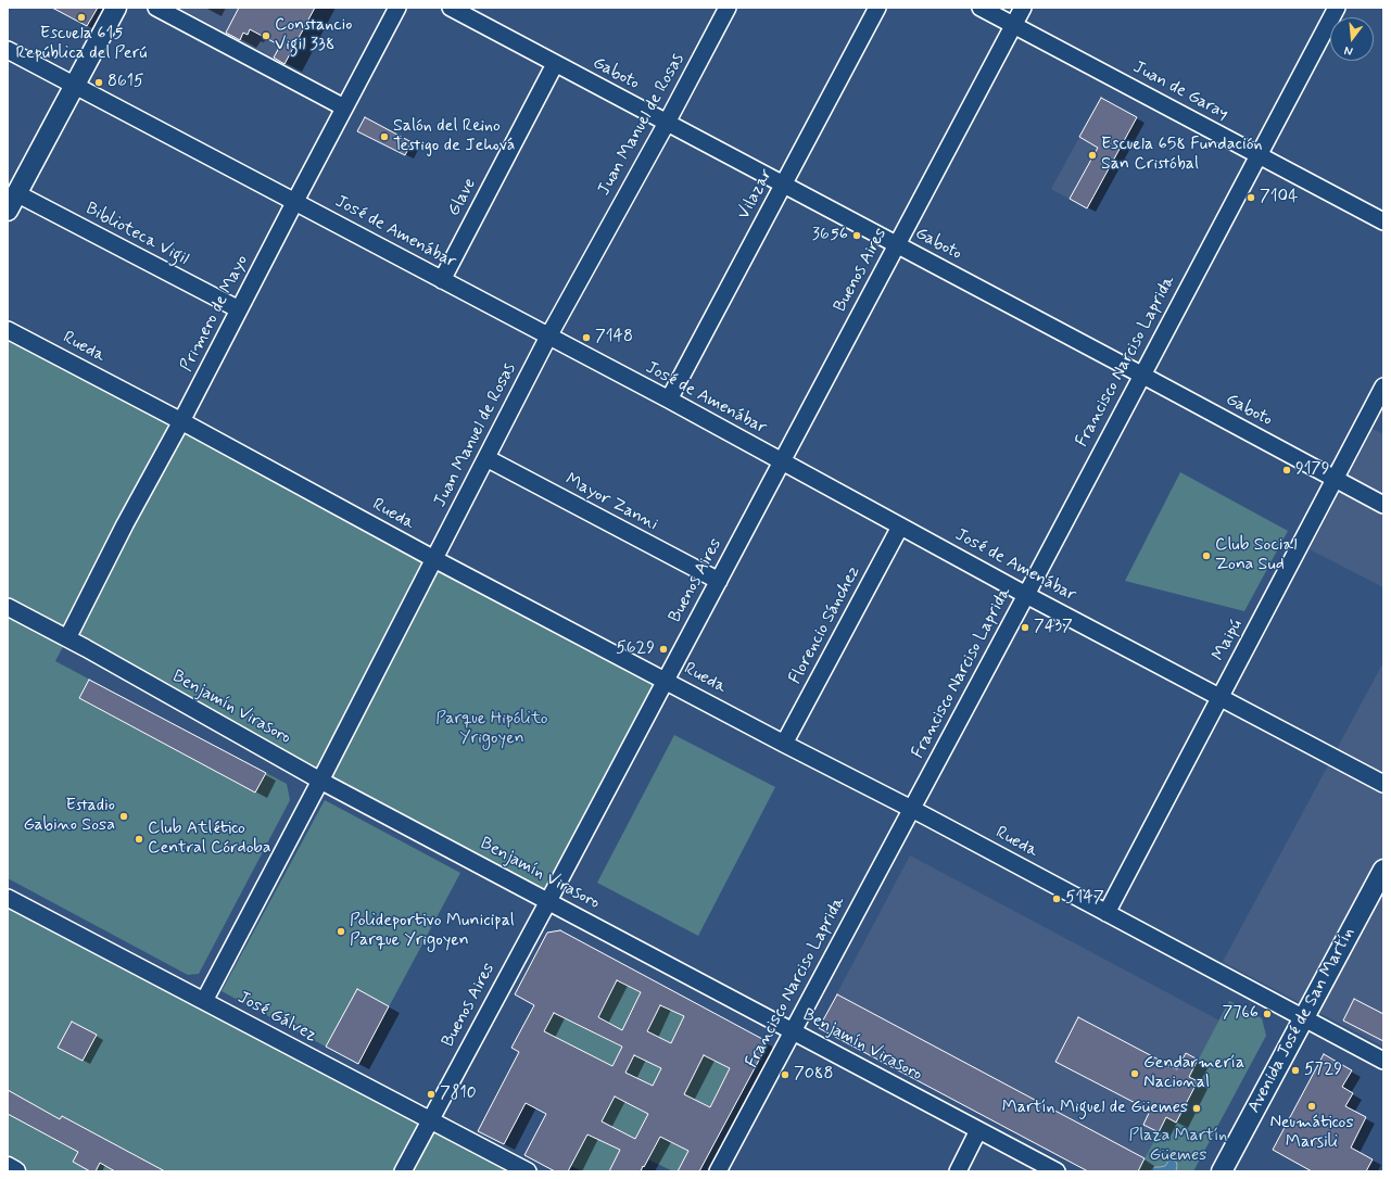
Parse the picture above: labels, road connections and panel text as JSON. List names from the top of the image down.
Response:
{
  "streets": {
    "main road": ["Avenida José de San Martín"],
    "street": [
      "Gaboto",
      "Juan de Garay",
      "Juan Manuel de Rosas",
      "Vilazar",
      "Glave",
      "José de Amenábar",
      "Biblioteca Vigil",
      "Buenos Aires",
      "Primero de Mayo",
      "Rueda",
      "Francisco Narciso Laprida",
      "Mayor Zanni",
      "Florencio Sánchez",
      "Maipú",
      "Benjamín Virasoro",
      "José Gálvez"
    ]
  },
  "crossings": [
    ["Gaboto", "Juan Manuel de Rosas"],
    ["Gaboto", "Vilazar"],
    ["Gaboto", "Glave"],
    ["Gaboto", "Buenos Aires"],
    ["Gaboto", "Francisco Narciso Laprida"],
    ["Gaboto", "Maipú"],
    ["Juan de Garay", "Buenos Aires"],
    ["Juan de Garay", "Francisco Narciso Laprida"],
    ["Juan Manuel de Rosas", "José de Amenábar"],
    ["Juan Manuel de Rosas", "Rueda"],
    ["Juan Manuel de Rosas", "Mayor Zanni"],
    ["Juan Manuel de Rosas", "Benjamín Virasoro"],
    ["Juan Manuel de Rosas", "José Gálvez"],
    ["Vilazar", "José de Amenábar"],
    ["Glave", "José de Amenábar"],
    ["José de Amenábar", "Buenos Aires"],
    ["José de Amenábar", "Primero de Mayo"],
    ["José de Amenábar", "Francisco Narciso Laprida"],
    ["José de Amenábar", "Florencio Sánchez"],
    ["José de Amenábar", "Maipú"],
    ["Biblioteca Vigil", "Primero de Mayo"],
    ["Buenos Aires", "Rueda"],
    ["Buenos Aires", "Mayor Zanni"],
    ["Buenos Aires", "Benjamín Virasoro"],
    ["Buenos Aires", "José Gálvez"],
    ["Primero de Mayo", "Rueda"],
    ["Primero de Mayo", "Benjamín Virasoro"],
    ["Rueda", "Francisco Narciso Laprida"],
    ["Rueda", "Florencio Sánchez"],
    ["Rueda", "Maipú"],
    ["Rueda", "Avenida José de San Martín"],
    ["Francisco Narciso Laprida", "Benjamín Virasoro"]
  ],
  "parks": ["Parque Hipólito Yrigoyen", "Plaza Martín Güemes"],
  "places": [
    "Escuela 615 República del Perú",
    "Constancio Vigil 338",
    "8615",
    "Salón del Reino Testigo de Jehová",
    "Escuela 658 Fundación San Cristóbal",
    "7104",
    "3656",
    "7148",
    "9179",
    "Club Social Zona Sud",
    "7437",
    "5629",
    "Estadio Gabino Sosa",
    "Club Atlético Central Córdoba",
    "5147",
    "Polideportivo Municipal Parque Yrigoyen",
    "7766",
    "5729",
    "Gendarmería Nacional",
    "7088",
    "7810",
    "Neumáticos Marsili",
    "Martín Miguel de Güemes"
  ],
  "north": "bottom"
}
